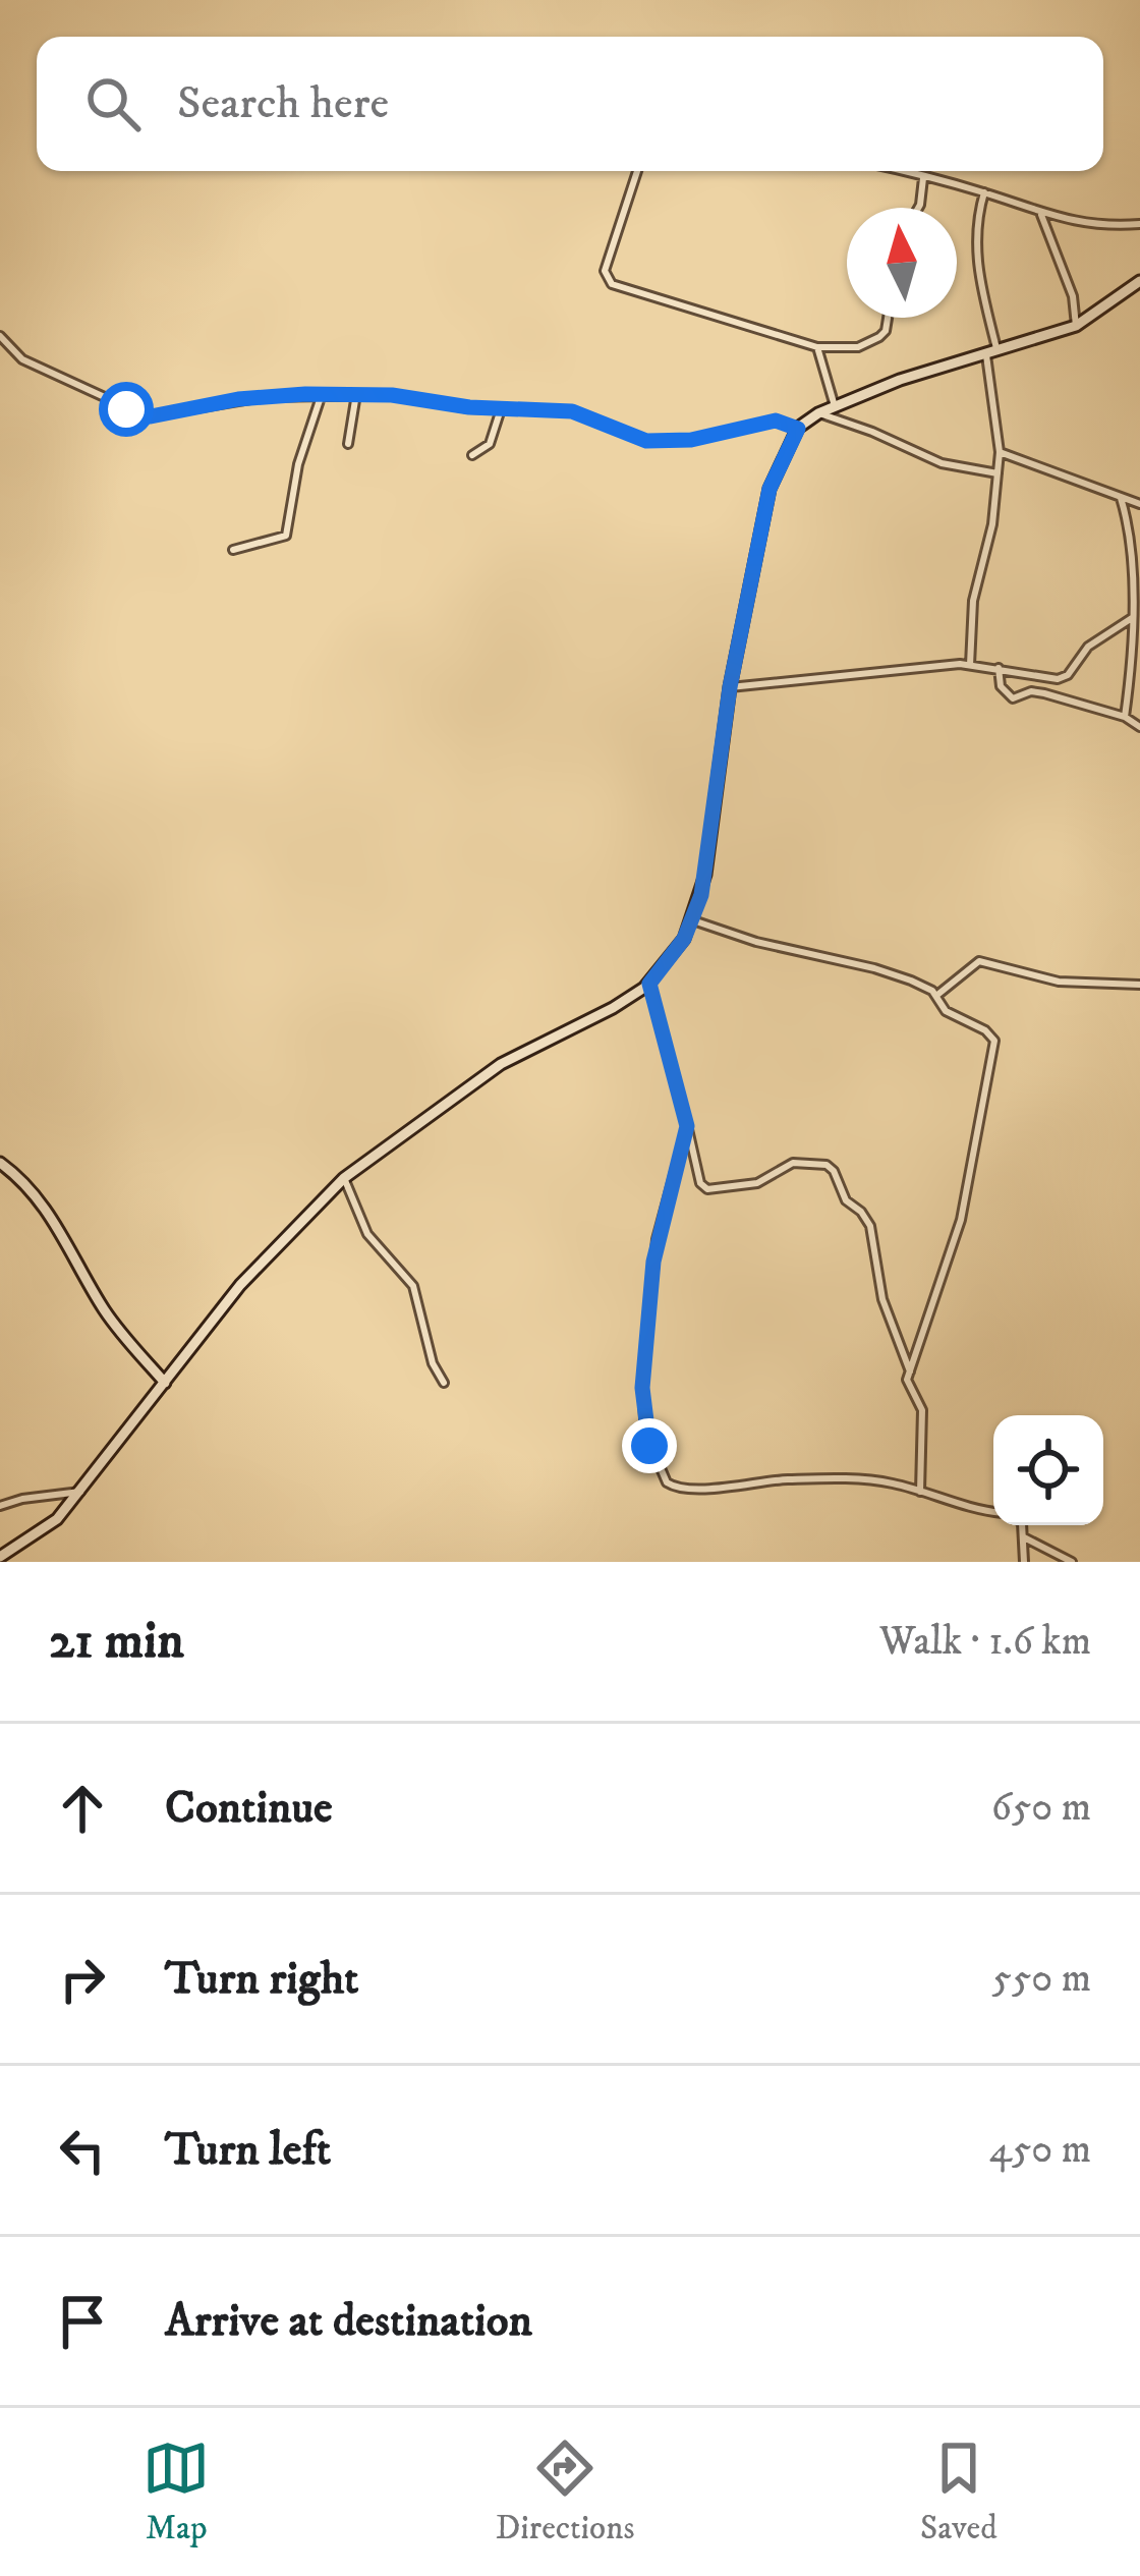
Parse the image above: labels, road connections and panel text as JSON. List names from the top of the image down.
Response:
{
  "north": "top",
  "page": {
    "search": "Search here",
    "heading": ["21 min", "Walk · 1.6 km"],
    "list": [
      ["Continue", "650 m"],
      ["Turn right", "550 m"],
      ["Turn left", "450 m"],
      "Arrive at destination"
    ],
    "nav": ["Map", "Directions", "Saved"]
  }
}
